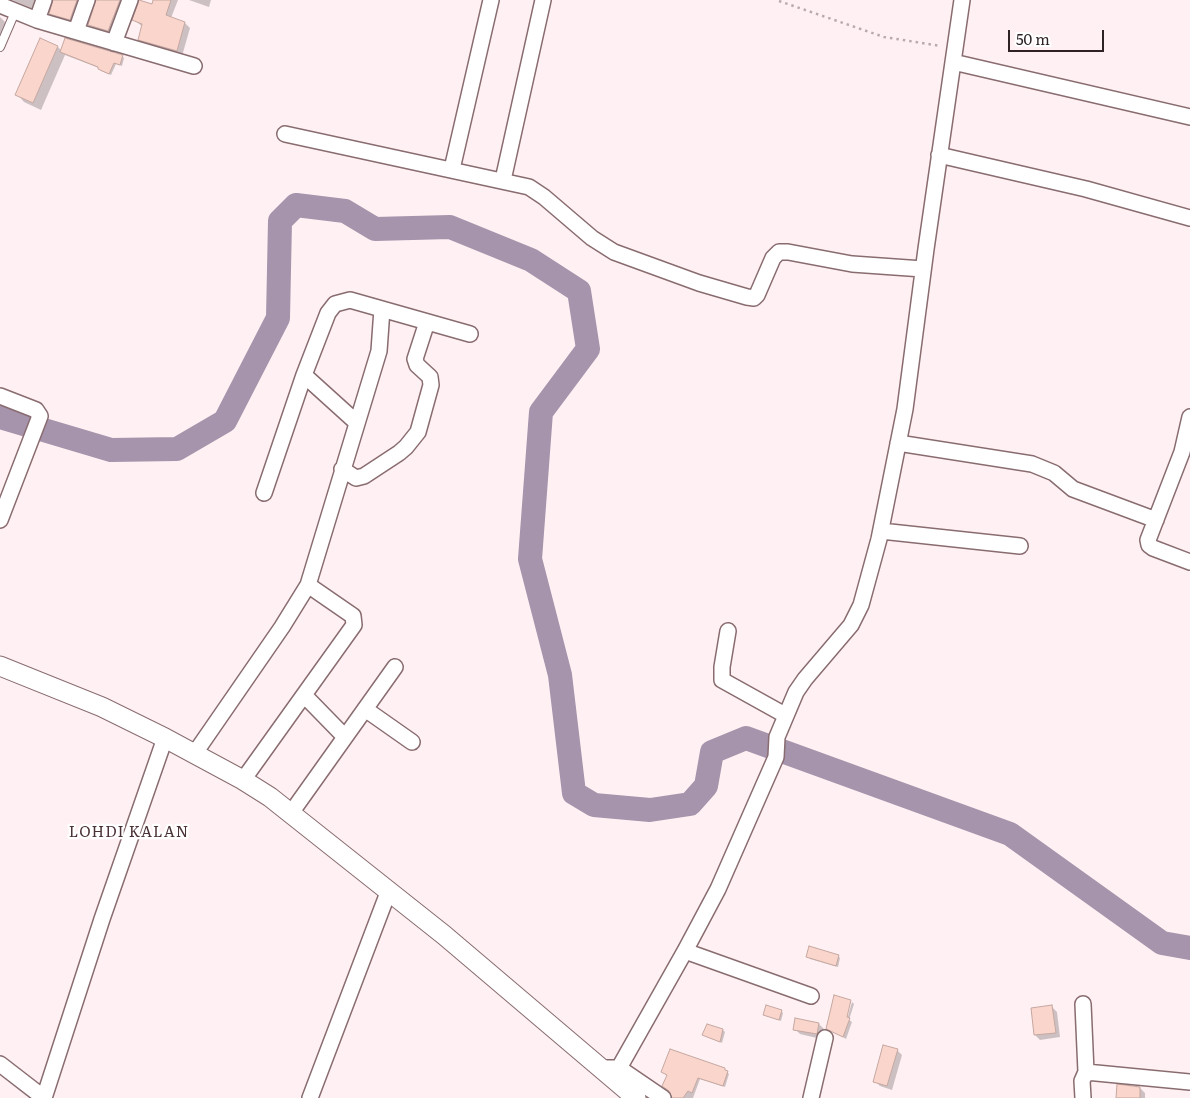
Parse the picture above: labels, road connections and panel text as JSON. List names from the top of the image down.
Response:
{
  "districts": ["LOHDI KALAN"],
  "scale_bar": "50 m"
}
